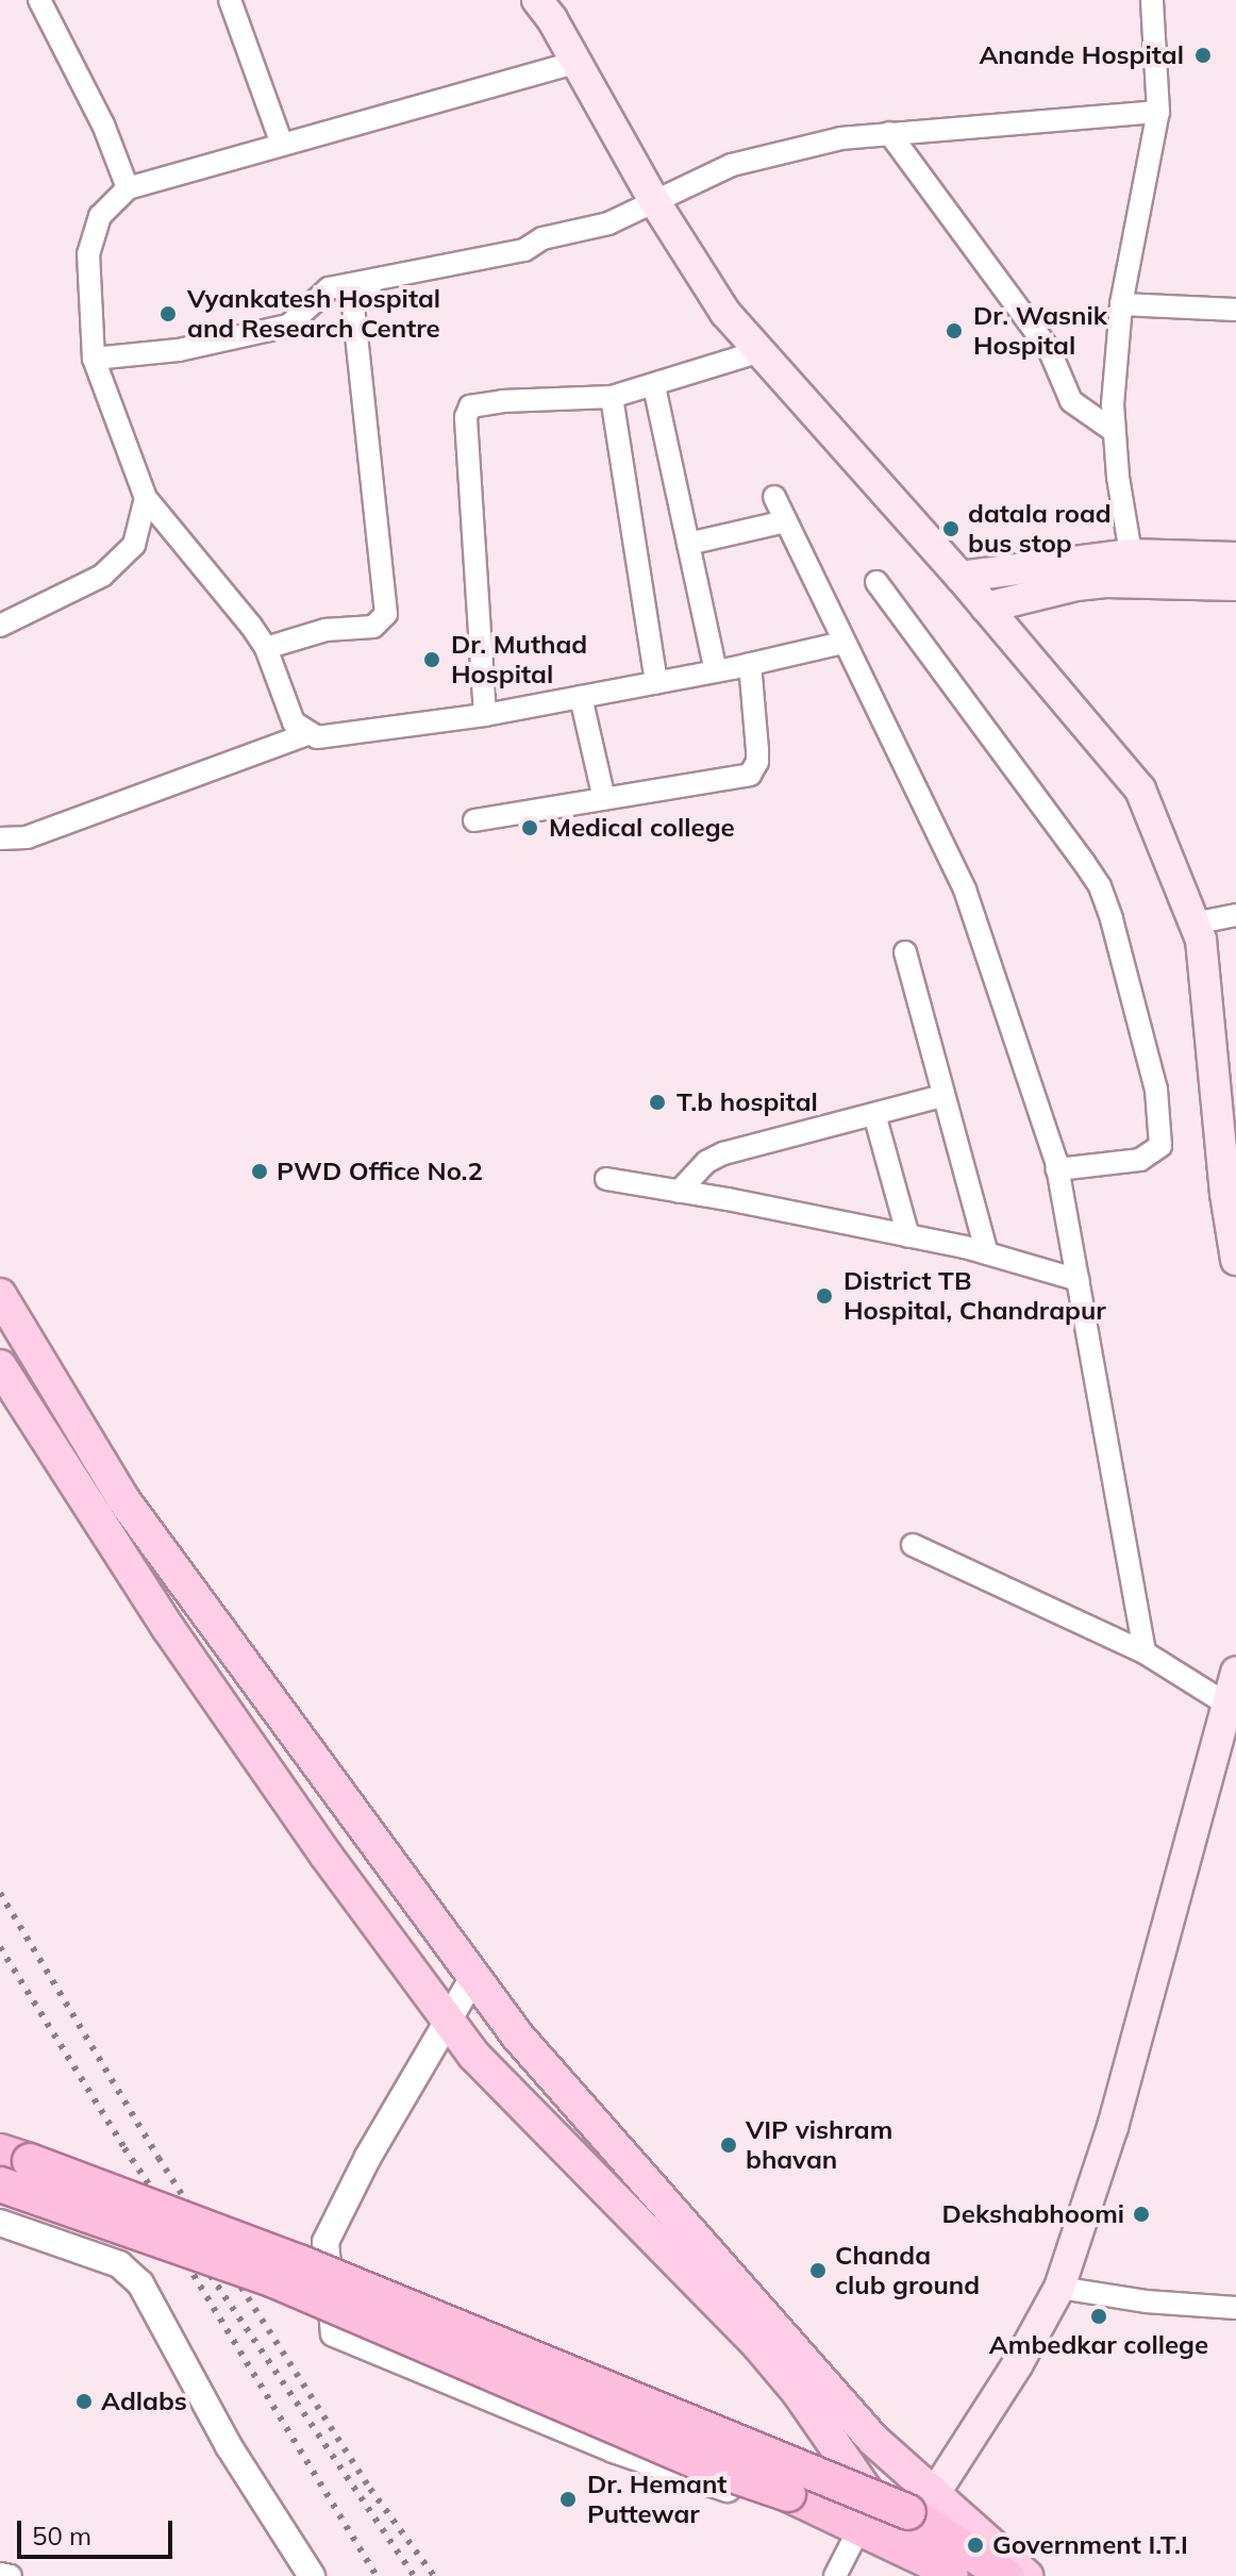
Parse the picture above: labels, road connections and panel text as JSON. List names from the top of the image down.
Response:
{
  "places": [
    "Anande Hospital",
    "Vyankatesh Hospital and Research Centre",
    "Dr. Wasnik Hospital",
    "datala road bus stop",
    "Dr. Muthad Hospital",
    "Medical college",
    "T.b hospital",
    "PWD Office No.2",
    "District TB Hospital, Chandrapur",
    "VIP vishram bhavan",
    "Dekshabhoomi",
    "Chanda club ground",
    "Ambedkar college",
    "Adlabs",
    "Dr. Hemant Puttewar",
    "Government I.T.I"
  ],
  "scale_bar": "50 m"
}
